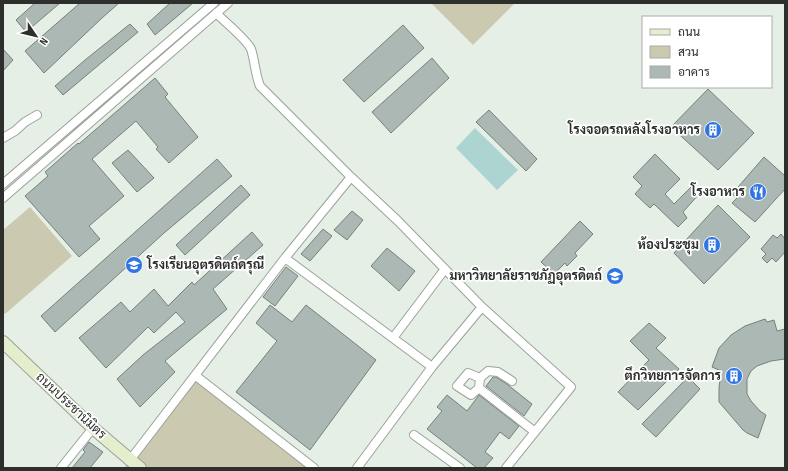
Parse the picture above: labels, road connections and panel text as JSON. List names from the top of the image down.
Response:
{
  "streets": {
    "main road": ["ถนนประชานิมิตร"]
  },
  "places": {
    "building": ["โรงจอดรถหลังโรงอาหาร", "ห้องประชุม", "ตึกวิทยการจัดการ"],
    "restaurant": ["โรงอาหาร"],
    "school or university": ["โรงเรียนอุตรดิตถ์ดรุณี", "มหาวิทยาลัยราชภัฏอุตรดิตถ์"]
  },
  "legend": ["ถนน", "สวน", "อาคาร"],
  "north": "bottom right"
}
